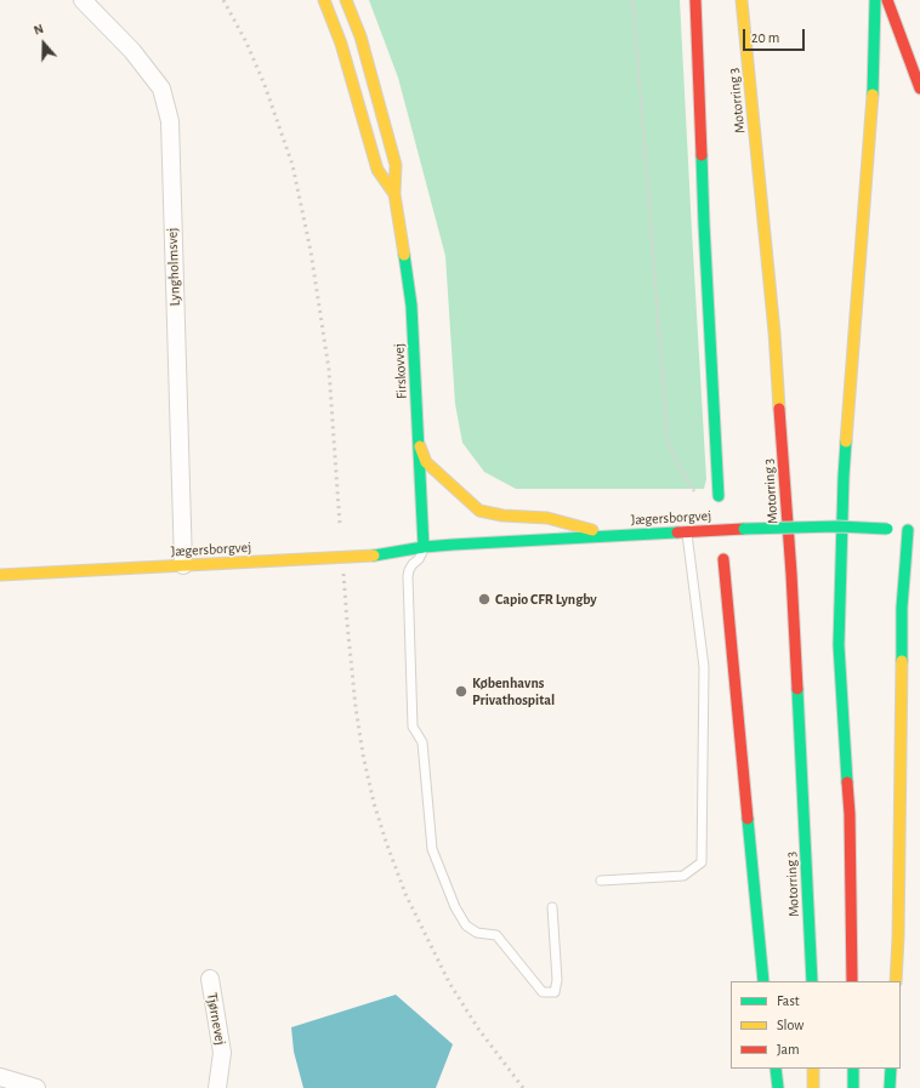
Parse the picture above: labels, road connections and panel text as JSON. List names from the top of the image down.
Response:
{
  "streets": {
    "main road": ["Motorring 3", "Firskovvej", "Jægersborgvej"],
    "street": ["Lyngholmsvej", "Tjørnevej"]
  },
  "crossings": [
    ["Lyngholmsvej", "Jægersborgvej"],
    ["Firskovvej", "Jægersborgvej"]
  ],
  "places": ["Capio CFR Lyngby", "Københavns Privathospital"],
  "legend": ["Fast", "Slow", "Jam"],
  "scale_bar": "20 m",
  "north": "top"
}
